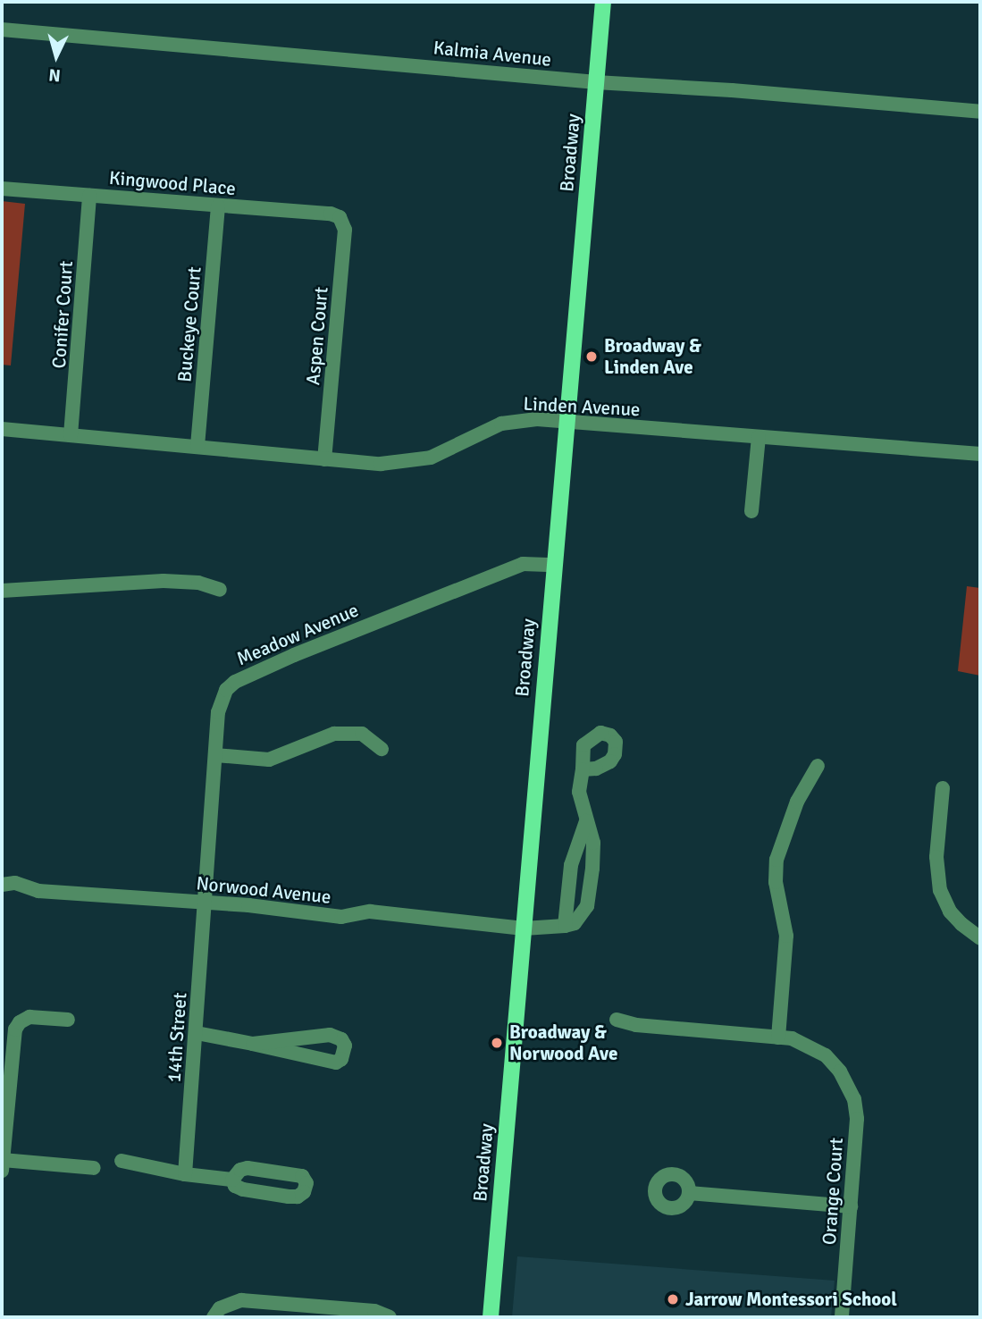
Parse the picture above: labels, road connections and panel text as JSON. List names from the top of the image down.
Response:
{
  "streets": {
    "main road": ["Broadway"],
    "street": [
      "Kalmia Avenue",
      "Kingwood Place",
      "Conifer Court",
      "Buckeye Court",
      "Aspen Court",
      "Linden Avenue",
      "Meadow Avenue",
      "Norwood Avenue",
      "14th Street",
      "Orange Court"
    ]
  },
  "crossings": [
    ["Kalmia Avenue", "Broadway"],
    ["Broadway", "Linden Avenue"],
    ["Broadway", "Meadow Avenue"],
    ["Broadway", "Norwood Avenue"],
    ["Kingwood Place", "Conifer Court"],
    ["Kingwood Place", "Buckeye Court"],
    ["Kingwood Place", "Aspen Court"],
    ["Conifer Court", "Linden Avenue"],
    ["Buckeye Court", "Linden Avenue"],
    ["Aspen Court", "Linden Avenue"],
    ["Meadow Avenue", "Norwood Avenue"],
    ["Meadow Avenue", "14th Street"],
    ["Norwood Avenue", "14th Street"]
  ],
  "places": ["Broadway & Linden Ave", "Broadway & Norwood Ave", "Jarrow Montessori School"],
  "north": "bottom"
}
